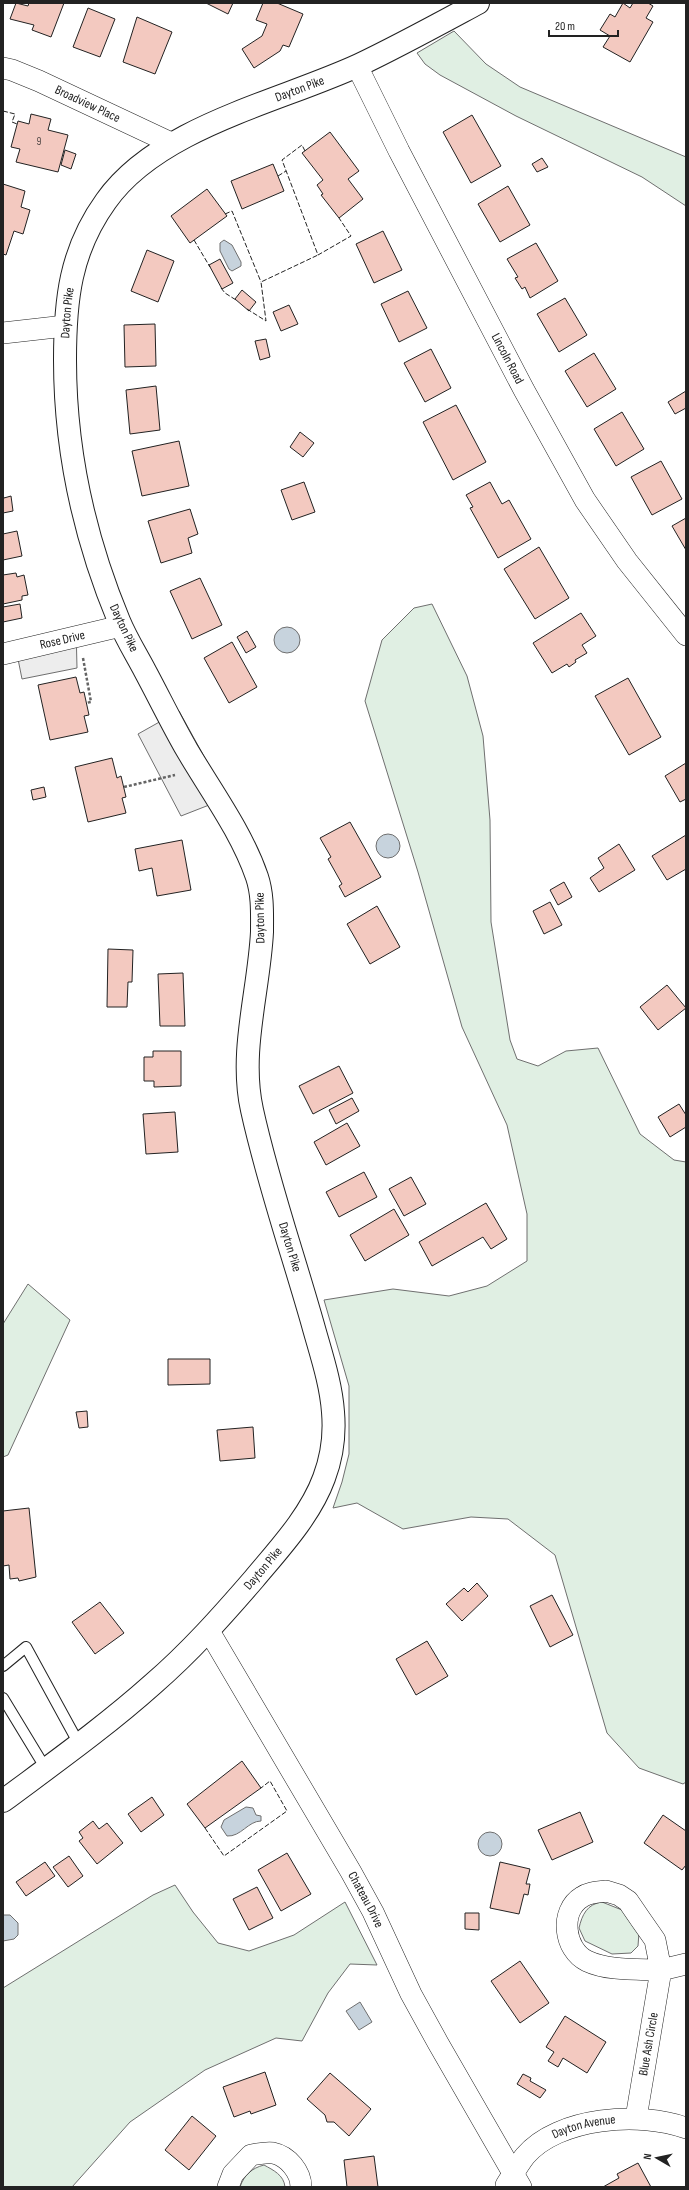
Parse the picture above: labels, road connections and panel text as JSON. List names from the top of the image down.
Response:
{
  "streets": {
    "street": [
      "Dayton Pike",
      "Broadview Place",
      "Lincoln Road",
      "Rose Drive",
      "Chateau Drive",
      "Blue Ash Circle",
      "Dayton Avenue"
    ]
  },
  "crossings": [
    ["Dayton Pike", "Broadview Place"],
    ["Dayton Pike", "Lincoln Road"],
    ["Dayton Pike", "Rose Drive"],
    ["Dayton Pike", "Chateau Drive"],
    ["Chateau Drive", "Dayton Avenue"],
    ["Blue Ash Circle", "Dayton Avenue"]
  ],
  "house_numbers": ["9"],
  "scale_bar": "20 m",
  "north": "left"
}
